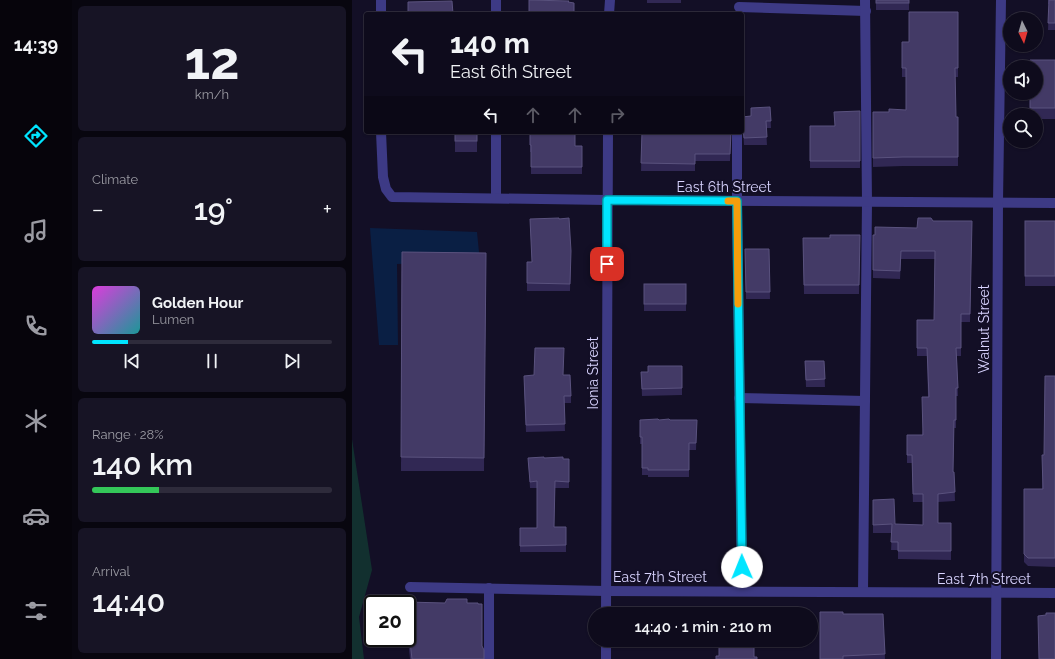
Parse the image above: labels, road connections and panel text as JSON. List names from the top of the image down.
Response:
{
  "streets": {
    "street": [
      "East 6th Street",
      "Walnut Street",
      "Ionia Street",
      "East 7th Street"
    ]
  },
  "crossings": [
    ["East 6th Street", "Walnut Street"],
    ["East 6th Street", "Ionia Street"],
    ["Walnut Street", "East 7th Street"],
    ["Ionia Street", "East 7th Street"]
  ],
  "north": "bottom",
  "page": {
    "tabs": "14:39",
    "tile": [
      ["12", "km/h"],
      "Climate",
      ["Range · 28%", "140 km"],
      ["Arrival", "14:40"]
    ],
    "turn": ["140 m", "East 6th Street"],
    "heat": ["−", "19°", "+"],
    "song": ["Golden Hour", "Lumen"],
    "limit": "20",
    "trip": "14:40 · 1 min · 210 m"
  }
}
